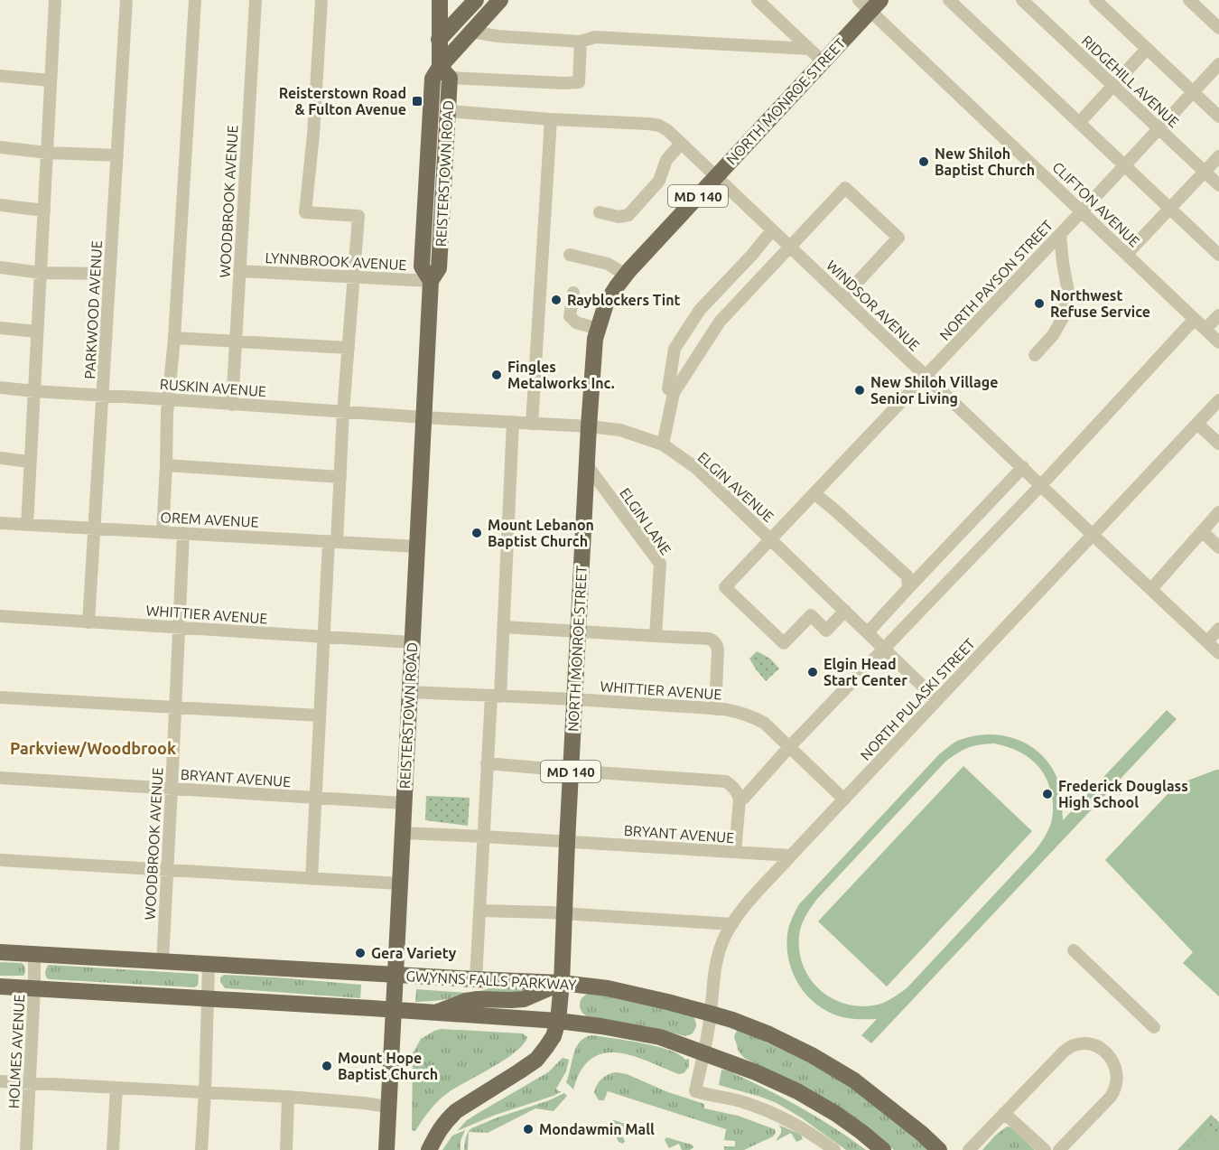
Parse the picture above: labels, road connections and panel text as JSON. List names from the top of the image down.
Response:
{
  "streets": {
    "main road": [
      "NORTH MONROE STREET",
      "REISTERSTOWN ROAD",
      "MD 140",
      "GWYNNS FALLS PARKWAY"
    ],
    "street": [
      "RIDGEHILL AVENUE",
      "WOODBROOK AVENUE",
      "CLIFTON AVENUE",
      "LYNNBROOK AVENUE",
      "NORTH PAYSON STREET",
      "WINDSOR AVENUE",
      "PARKWOOD AVENUE",
      "RUSKIN AVENUE",
      "ELGIN AVENUE",
      "OREM AVENUE",
      "ELGIN LANE",
      "WHITTIER AVENUE",
      "NORTH PULASKI STREET",
      "BRYANT AVENUE",
      "HOLMES AVENUE"
    ]
  },
  "crossings": [
    ["RIDGEHILL AVENUE", "NORTH PAYSON STREET"],
    ["NORTH MONROE STREET", "CLIFTON AVENUE"],
    ["NORTH MONROE STREET", "WINDSOR AVENUE"],
    ["NORTH MONROE STREET", "ELGIN AVENUE"],
    ["NORTH MONROE STREET", "ELGIN LANE"],
    ["NORTH MONROE STREET", "WHITTIER AVENUE"],
    ["NORTH MONROE STREET", "BRYANT AVENUE"],
    ["NORTH MONROE STREET", "GWYNNS FALLS PARKWAY"],
    ["REISTERSTOWN ROAD", "LYNNBROOK AVENUE"],
    ["REISTERSTOWN ROAD", "WINDSOR AVENUE"],
    ["REISTERSTOWN ROAD", "RUSKIN AVENUE"],
    ["REISTERSTOWN ROAD", "ELGIN AVENUE"],
    ["REISTERSTOWN ROAD", "OREM AVENUE"],
    ["REISTERSTOWN ROAD", "WHITTIER AVENUE"],
    ["REISTERSTOWN ROAD", "BRYANT AVENUE"],
    ["REISTERSTOWN ROAD", "GWYNNS FALLS PARKWAY"],
    ["WOODBROOK AVENUE", "LYNNBROOK AVENUE"],
    ["WOODBROOK AVENUE", "RUSKIN AVENUE"],
    ["WOODBROOK AVENUE", "OREM AVENUE"],
    ["WOODBROOK AVENUE", "WHITTIER AVENUE"],
    ["WOODBROOK AVENUE", "BRYANT AVENUE"],
    ["WOODBROOK AVENUE", "GWYNNS FALLS PARKWAY"],
    ["CLIFTON AVENUE", "NORTH PAYSON STREET"],
    ["NORTH PAYSON STREET", "WINDSOR AVENUE"],
    ["NORTH PAYSON STREET", "ELGIN AVENUE"],
    ["WINDSOR AVENUE", "NORTH PULASKI STREET"],
    ["PARKWOOD AVENUE", "RUSKIN AVENUE"],
    ["PARKWOOD AVENUE", "OREM AVENUE"],
    ["PARKWOOD AVENUE", "WHITTIER AVENUE"],
    ["RUSKIN AVENUE", "ELGIN AVENUE"],
    ["ELGIN AVENUE", "NORTH PULASKI STREET"],
    ["WHITTIER AVENUE", "NORTH PULASKI STREET"],
    ["NORTH PULASKI STREET", "BRYANT AVENUE"],
    ["NORTH PULASKI STREET", "GWYNNS FALLS PARKWAY"],
    ["GWYNNS FALLS PARKWAY", "HOLMES AVENUE"]
  ],
  "districts": ["Parkview/Woodbrook"],
  "places": {
    "transit": ["Reisterstown Road & Fulton Avenue"],
    "other": [
      "New Shiloh Baptist Church",
      "Rayblockers Tint",
      "Northwest Refuse Service",
      "Fingles Metalworks Inc.",
      "New Shiloh Village Senior Living",
      "Mount Lebanon Baptist Church",
      "Elgin Head Start Center",
      "Frederick Douglass High School",
      "Gera Variety",
      "Mount Hope Baptist Church",
      "Mondawmin Mall"
    ]
  }
}
